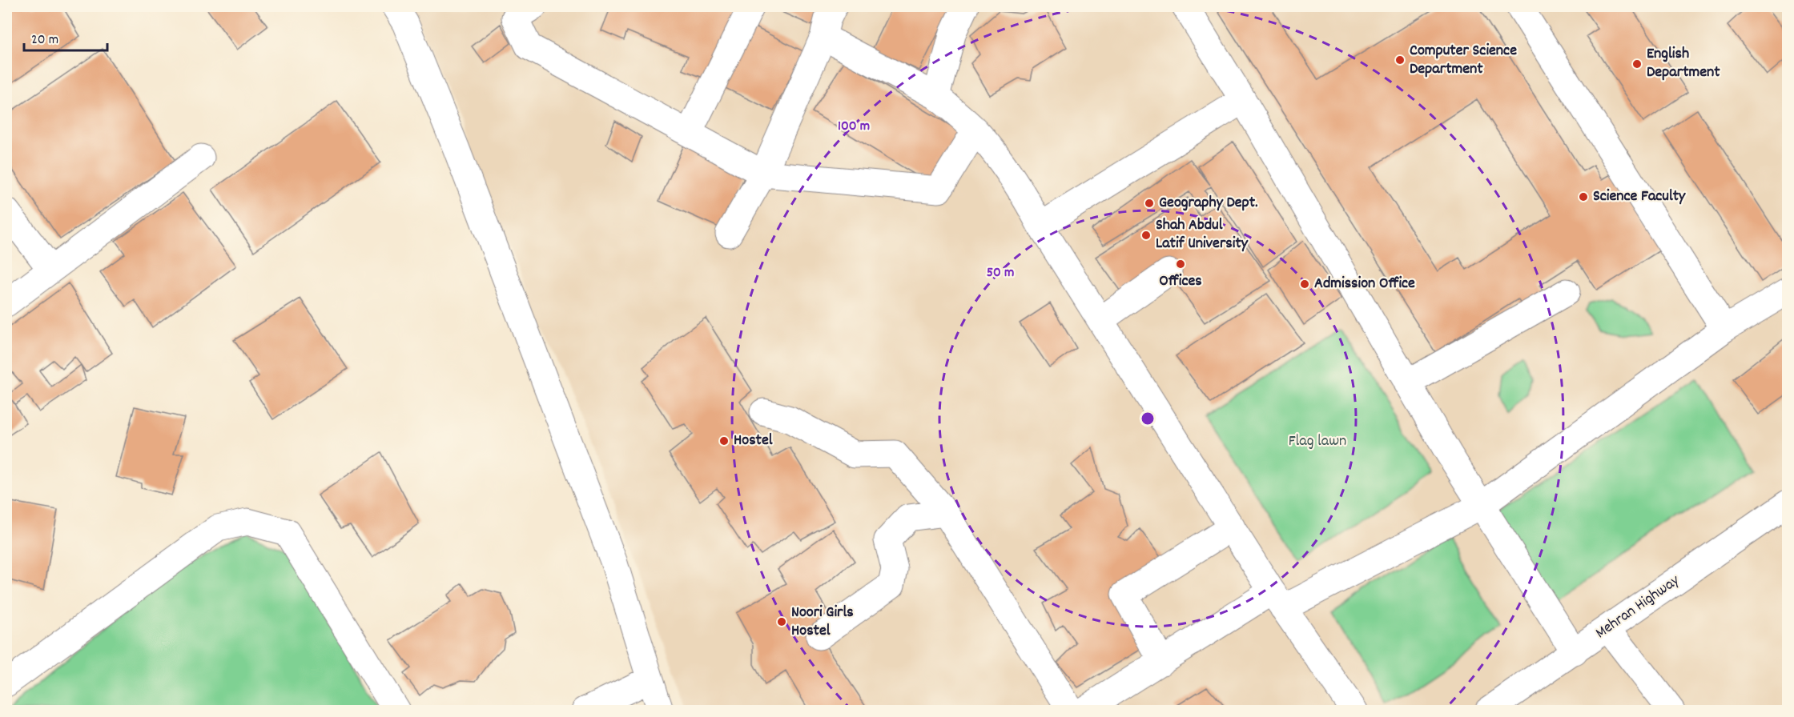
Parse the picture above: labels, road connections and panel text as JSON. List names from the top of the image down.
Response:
{
  "streets": {
    "street": ["Mehran Highway"]
  },
  "parks": ["Flag lawn"],
  "places": [
    "Computer Science Department",
    "English Department",
    "Science Faculty",
    "Geography Dept.",
    "Shah Abdul Latif University",
    "Offices",
    "Admission Office",
    "Hostel",
    "Noori Girls Hostel"
  ],
  "scale_bar": "20 m",
  "rings": ["100 m", "50 m"]
}
